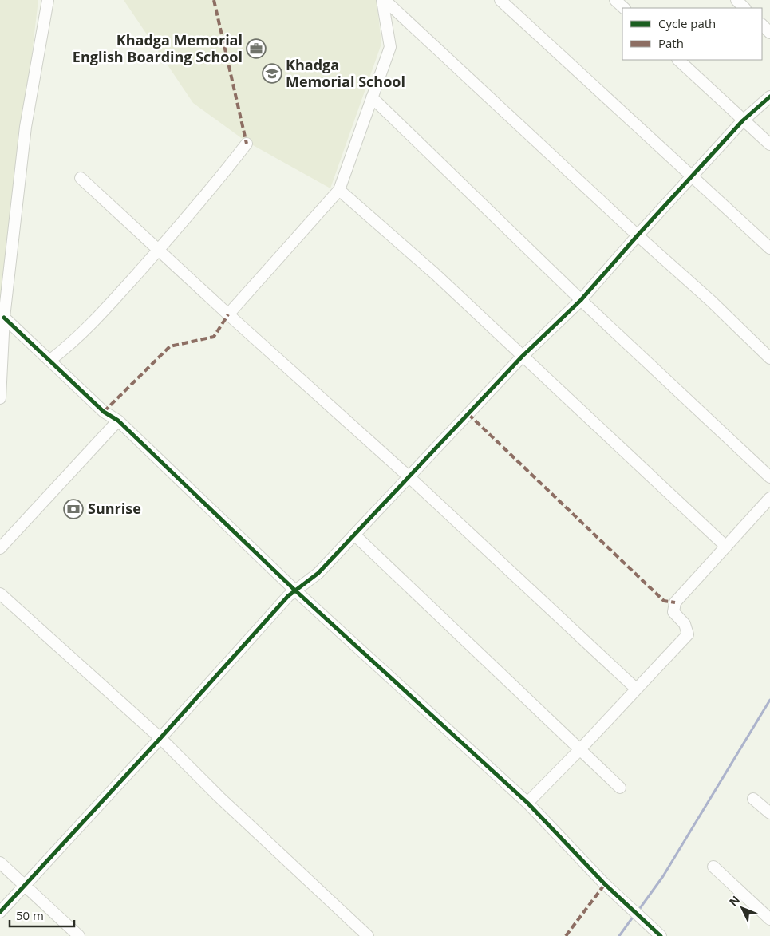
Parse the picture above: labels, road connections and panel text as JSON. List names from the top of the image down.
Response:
{
  "places": {
    "office": ["Khadga Memorial English Boarding School"],
    "school or university": ["Khadga Memorial School"],
    "bank": ["Sunrise"]
  },
  "legend": ["Cycle path", "Path"],
  "scale_bar": "50 m",
  "north": "top left"
}
